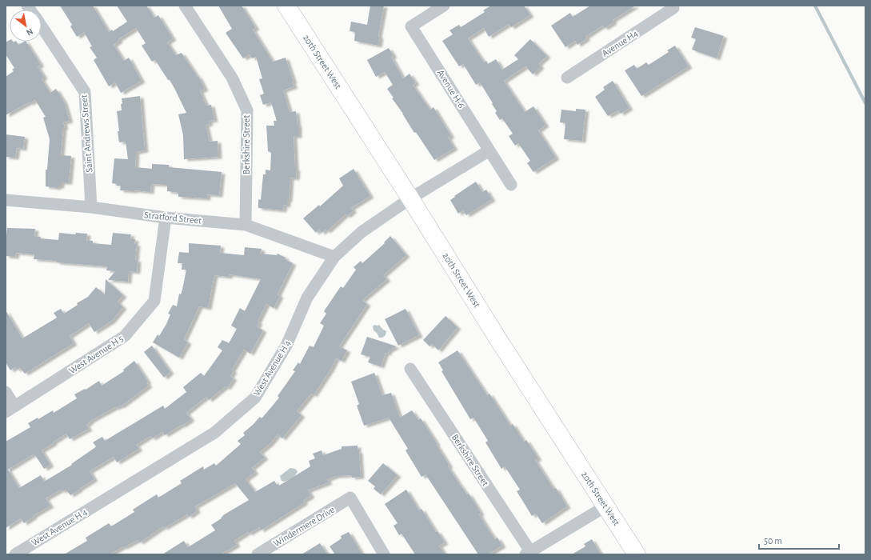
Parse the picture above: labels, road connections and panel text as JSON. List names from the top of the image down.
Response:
{
  "streets": {
    "main road": ["20th Street West"],
    "street": [
      "Avenue H4",
      "Avenue H-6",
      "Saint Andrews Street",
      "Berkshire Street",
      "Stratford Street",
      "West Avenue H 5",
      "West Avenue H 4",
      "Windermere Drive"
    ]
  },
  "crossings": [
    ["20th Street West", "West Avenue H 4"],
    ["Saint Andrews Street", "Stratford Street"],
    ["Berkshire Street", "Stratford Street"],
    ["Stratford Street", "West Avenue H 5"],
    ["Stratford Street", "West Avenue H 4"]
  ],
  "scale_bar": "50 m",
  "north": "bottom right"
}
